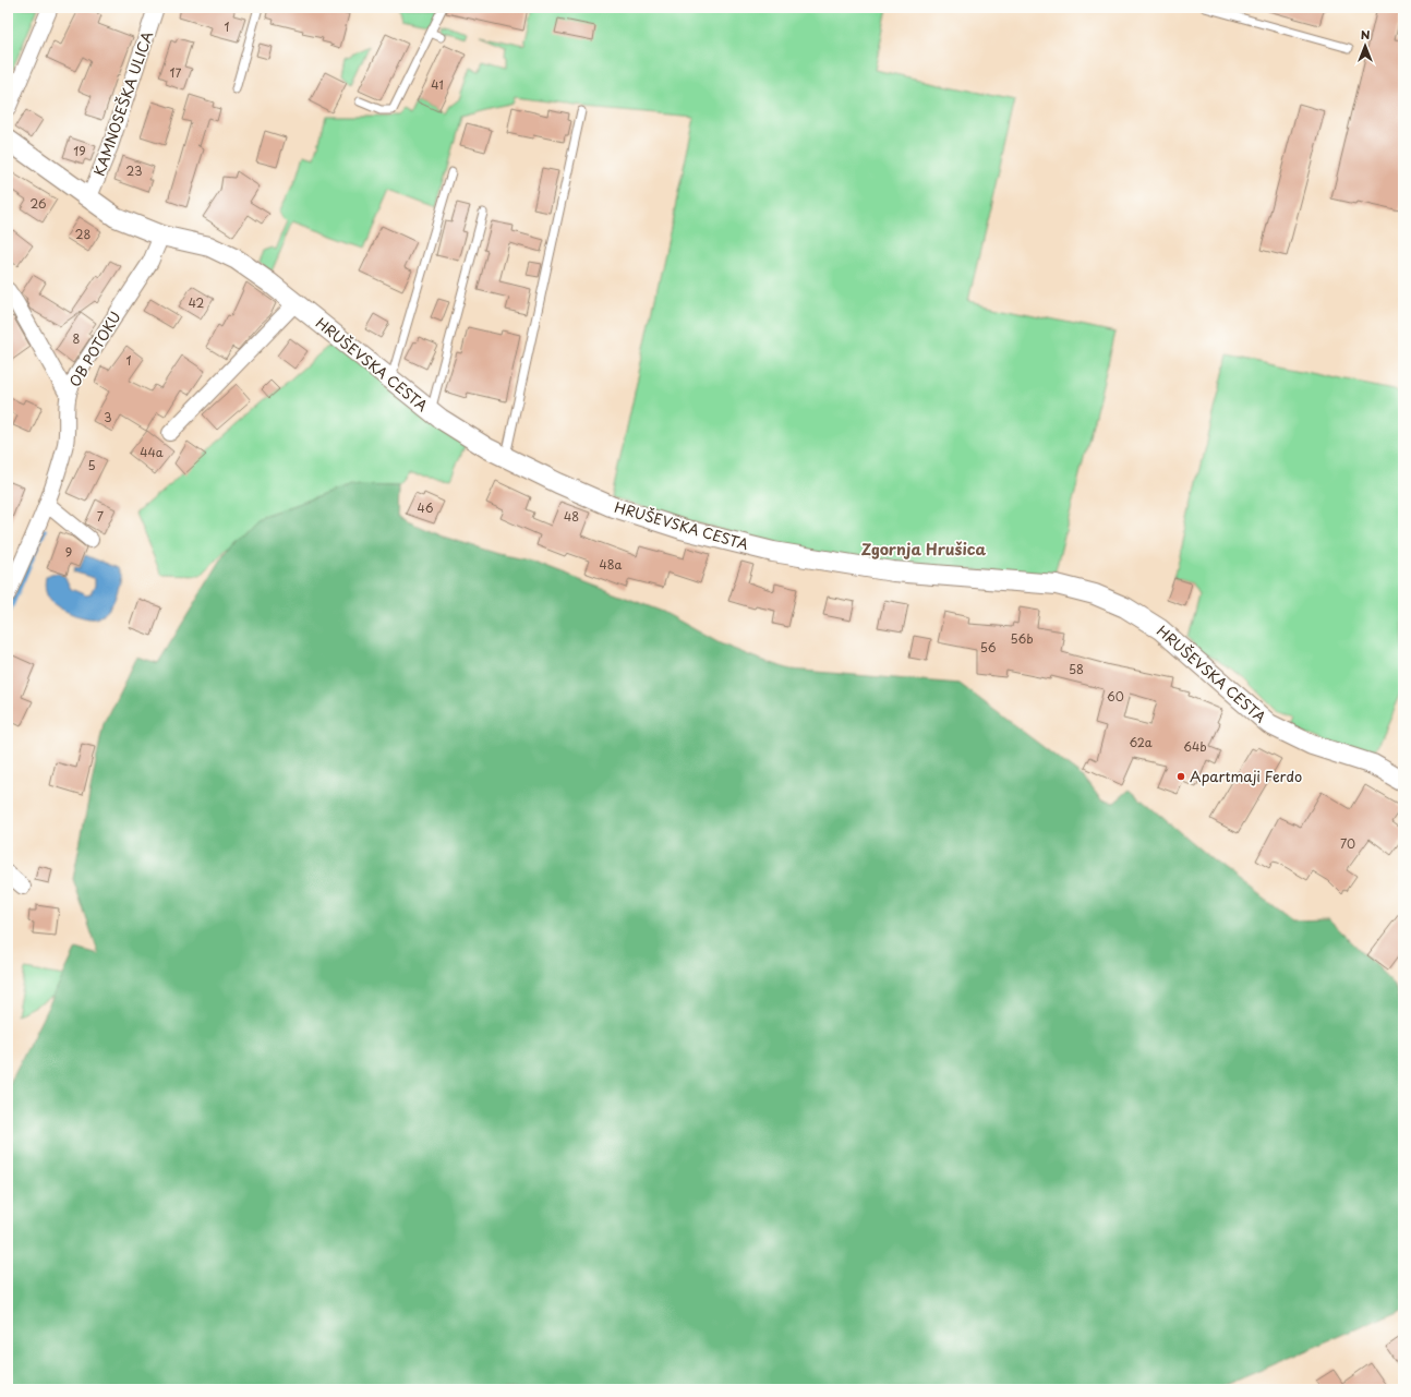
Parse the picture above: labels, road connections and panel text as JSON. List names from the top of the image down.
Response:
{
  "streets": {
    "street": ["KAMNOSEŠKA ULICA", "OB POTOKU", "HRUŠEVSKA CESTA"]
  },
  "crossings": [
    ["KAMNOSEŠKA ULICA", "HRUŠEVSKA CESTA"],
    ["OB POTOKU", "HRUŠEVSKA CESTA"]
  ],
  "districts": ["Zgornja Hrušica"],
  "places": ["Apartmaji Ferdo"],
  "house_numbers": [
    "1",
    "17",
    "41",
    "19",
    "23",
    "26",
    "28",
    "42",
    "8",
    "1",
    "3",
    "44a",
    "5",
    "46",
    "7",
    "48",
    "9",
    "48a",
    "56b",
    "56",
    "58",
    "60",
    "62a",
    "64b",
    "70"
  ],
  "north": "top"
}
